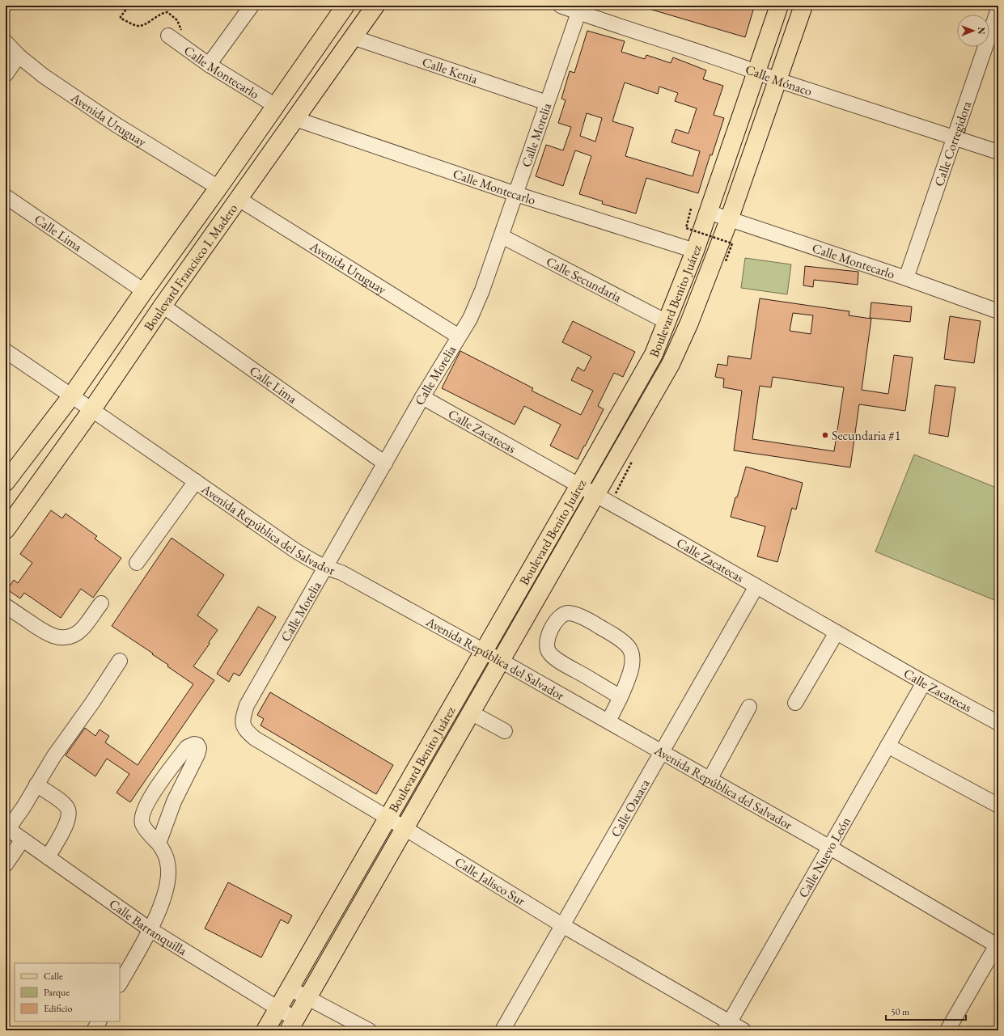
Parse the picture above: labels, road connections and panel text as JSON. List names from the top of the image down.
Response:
{
  "streets": {
    "main road": ["Boulevard Francisco I. Madero", "Boulevard Benito Juárez"],
    "street": [
      "Calle Kenia",
      "Calle Montecarlo",
      "Calle Mónaco",
      "Avenida Uruguay",
      "Calle Morelia",
      "Calle Corregidora",
      "Calle Lima",
      "Calle Secundaria",
      "Calle Zacatecas",
      "Avenida República del Salvador",
      "Calle Oaxaca",
      "Calle Nuevo León",
      "Calle Jalisco Sur",
      "Calle Barranquilla"
    ]
  },
  "crossings": [
    ["Calle Kenia", "Calle Morelia"],
    ["Calle Kenia", "Boulevard Francisco I. Madero"],
    ["Calle Montecarlo", "Calle Morelia"],
    ["Calle Montecarlo", "Calle Corregidora"],
    ["Calle Montecarlo", "Boulevard Francisco I. Madero"],
    ["Calle Montecarlo", "Boulevard Benito Juárez"],
    ["Calle Mónaco", "Calle Morelia"],
    ["Calle Mónaco", "Calle Corregidora"],
    ["Calle Mónaco", "Boulevard Benito Juárez"],
    ["Avenida Uruguay", "Calle Morelia"],
    ["Avenida Uruguay", "Boulevard Francisco I. Madero"],
    ["Calle Morelia", "Calle Lima"],
    ["Calle Morelia", "Calle Secundaria"],
    ["Calle Morelia", "Calle Zacatecas"],
    ["Calle Morelia", "Avenida República del Salvador"],
    ["Calle Morelia", "Calle Jalisco Sur"],
    ["Calle Lima", "Boulevard Francisco I. Madero"],
    ["Boulevard Francisco I. Madero", "Avenida República del Salvador"],
    ["Calle Secundaria", "Boulevard Benito Juárez"],
    ["Boulevard Benito Juárez", "Calle Zacatecas"],
    ["Boulevard Benito Juárez", "Avenida República del Salvador"],
    ["Boulevard Benito Juárez", "Calle Jalisco Sur"],
    ["Boulevard Benito Juárez", "Calle Barranquilla"],
    ["Calle Zacatecas", "Calle Oaxaca"],
    ["Calle Zacatecas", "Calle Nuevo León"],
    ["Avenida República del Salvador", "Calle Oaxaca"],
    ["Avenida República del Salvador", "Calle Nuevo León"],
    ["Calle Oaxaca", "Calle Jalisco Sur"],
    ["Calle Nuevo León", "Calle Jalisco Sur"]
  ],
  "places": ["Secundaria #1"],
  "legend": ["Calle", "Parque", "Edificio"],
  "scale_bar": "50 m",
  "north": "right"
}
